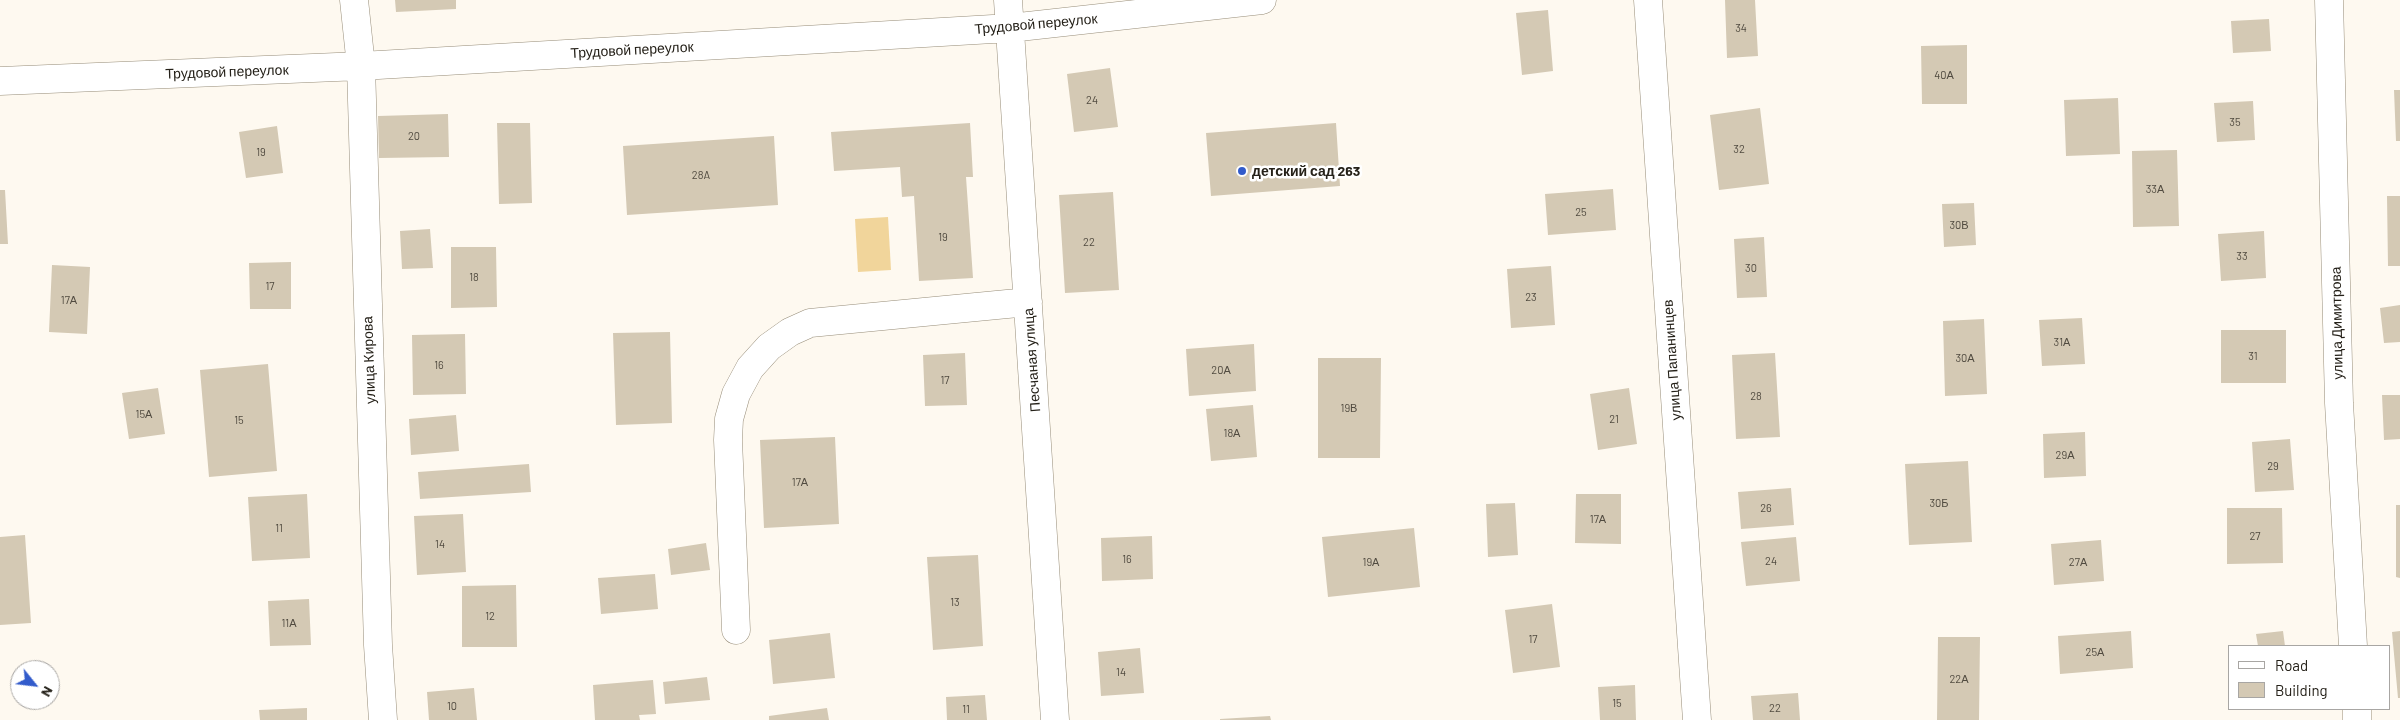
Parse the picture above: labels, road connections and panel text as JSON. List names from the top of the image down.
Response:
{
  "streets": {
    "street": [
      "Трудовой переулок",
      "улица Димитрова",
      "улица Кирова",
      "Песчаная улица",
      "улица Папанинцев"
    ]
  },
  "crossings": [
    ["Трудовой переулок", "улица Кирова"],
    ["Трудовой переулок", "Песчаная улица"]
  ],
  "places": ["детский сад 263"],
  "house_numbers": [
    "34",
    "40А",
    "24",
    "35",
    "20",
    "32",
    "19",
    "28A",
    "33А",
    "25",
    "30В",
    "19",
    "22",
    "33",
    "30",
    "18",
    "17",
    "23",
    "17А",
    "31А",
    "31",
    "30А",
    "16",
    "20А",
    "17",
    "28",
    "19В",
    "15А",
    "21",
    "15",
    "18А",
    "29А",
    "29",
    "17А",
    "30Б",
    "26",
    "17А",
    "11",
    "27",
    "14",
    "16",
    "24",
    "19А",
    "27А",
    "13",
    "12",
    "11А",
    "17",
    "25А",
    "14",
    "22А",
    "15",
    "10",
    "22",
    "11"
  ],
  "legend": ["Road", "Building"],
  "north": "bottom right"
}
